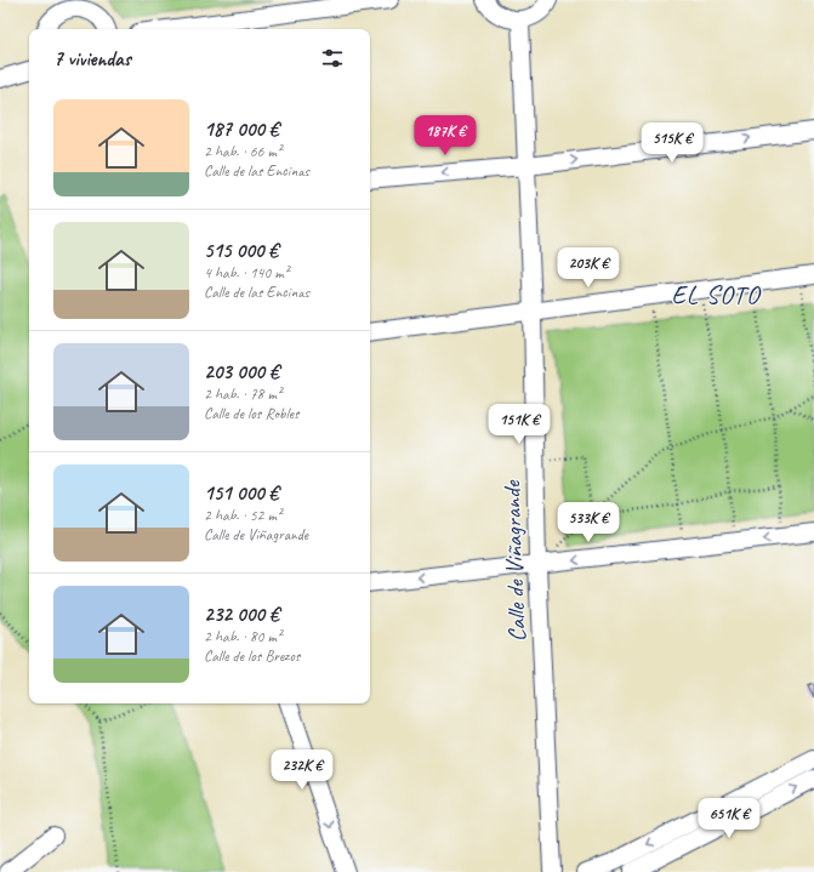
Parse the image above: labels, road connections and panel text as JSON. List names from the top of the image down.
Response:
{
  "streets": {
    "street": ["Calle de Viñagrande"]
  },
  "districts": ["EL SOTO"],
  "page": {
    "heading": "7 viviendas",
    "list": [
      {
        "name": "187 000 €",
        "note": "2 hab. · 66 m² · Calle de las Encinas"
      },
      {
        "name": "515 000 €",
        "note": "4 hab. · 140 m² · Calle de las Encinas"
      },
      {
        "name": "203 000 €",
        "note": "2 hab. · 78 m² · Calle de los Robles"
      },
      {
        "name": "151 000 €",
        "note": "2 hab. · 52 m² · Calle de Viñagrande"
      },
      {
        "name": "232 000 €",
        "note": "2 hab. · 80 m² · Calle de los Brezos"
      }
    ],
    "price": [
      "187K €",
      "515K €",
      "203K €",
      "151K €",
      "533K €",
      "232K €",
      "651K €"
    ]
  }
}
